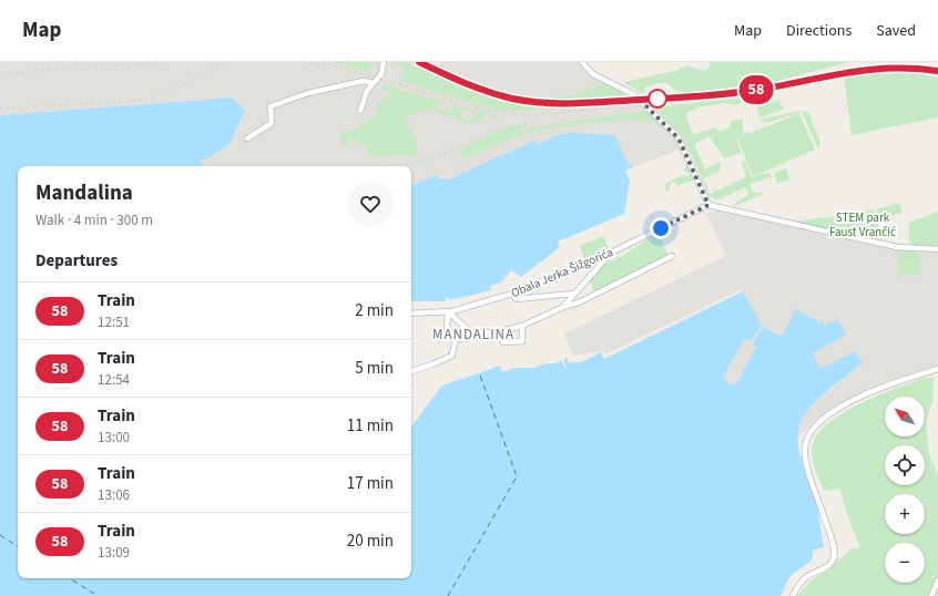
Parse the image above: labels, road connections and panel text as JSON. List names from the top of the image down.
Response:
{
  "streets": {
    "street": ["Obala Jerka Šižgorića"]
  },
  "districts": ["MANDALINA"],
  "parks": ["STEM park Faust Vrančić"],
  "north": "top left",
  "page": {
    "header": "Map",
    "nav": ["Map", "Directions", "Saved"],
    "on_map": "58",
    "heading": [
      ["Mandalina", "Walk · 4 min · 300 m"],
      "Departures"
    ],
    "list": [
      {
        "mark": "58",
        "name": "Train",
        "note": "12:51",
        "value": "2 min"
      },
      {
        "mark": "58",
        "name": "Train",
        "note": "12:54",
        "value": "5 min"
      },
      {
        "mark": "58",
        "name": "Train",
        "note": "13:00",
        "value": "11 min"
      },
      {
        "mark": "58",
        "name": "Train",
        "note": "13:06",
        "value": "17 min"
      },
      {
        "mark": "58",
        "name": "Train",
        "note": "13:09",
        "value": "20 min"
      }
    ],
    "map_buttons": ["+", "−"]
  }
}
